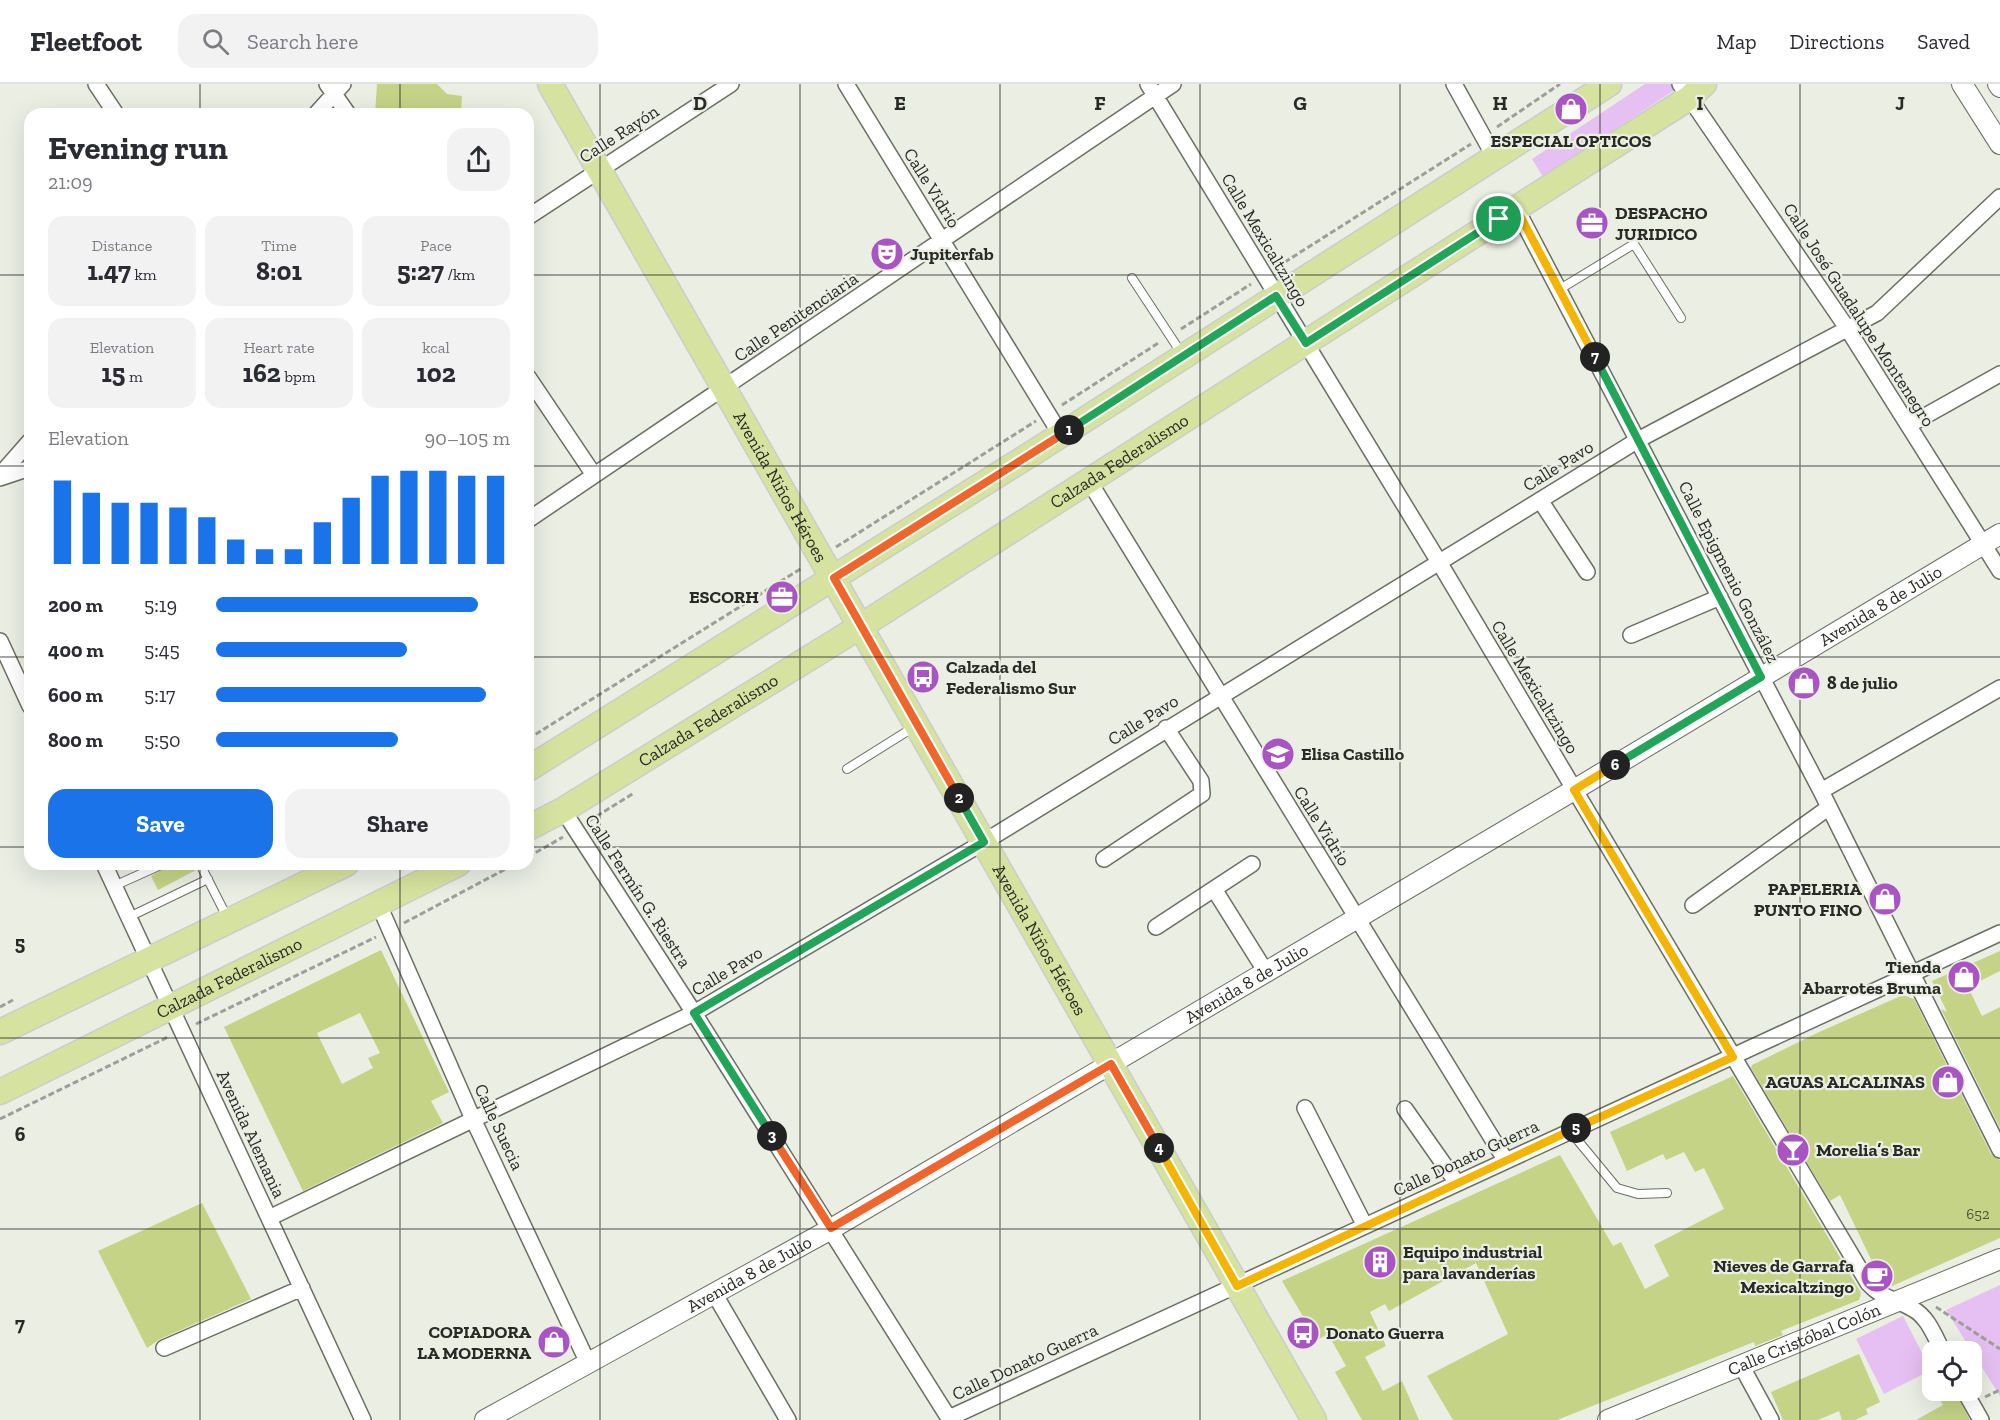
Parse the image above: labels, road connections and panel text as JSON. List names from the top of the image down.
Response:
{
  "streets": {
    "main road": ["Calzada Federalismo", "Avenida Niños Héroes"],
    "street": [
      "Calle Rayón",
      "Calle Vidrio",
      "Calle Mexicaltzingo",
      "Calle José Guadalupe Montenegro",
      "Calle Penitenciaria",
      "Calle Pavo",
      "Calle Epigmenio González",
      "Avenida 8 de Julio",
      "Calle Fermín G. Riestra",
      "Calle Suecia",
      "Avenida Alemania",
      "Calle Donato Guerra",
      "Calle Cristóbal Colón"
    ]
  },
  "crossings": [
    ["Calle Rayón", "Avenida Niños Héroes"],
    ["Calle Vidrio", "Calle Penitenciaria"],
    ["Calle Vidrio", "Calzada Federalismo"],
    ["Calle Vidrio", "Calle Pavo"],
    ["Calle Vidrio", "Avenida 8 de Julio"],
    ["Calle Vidrio", "Calle Donato Guerra"],
    ["Calle Mexicaltzingo", "Calle Penitenciaria"],
    ["Calle Mexicaltzingo", "Calzada Federalismo"],
    ["Calle Mexicaltzingo", "Calle Pavo"],
    ["Calle Mexicaltzingo", "Avenida 8 de Julio"],
    ["Calle Mexicaltzingo", "Calle Donato Guerra"],
    ["Calle Mexicaltzingo", "Calle Cristóbal Colón"],
    ["Calle José Guadalupe Montenegro", "Calzada Federalismo"],
    ["Calle José Guadalupe Montenegro", "Calle Pavo"],
    ["Calle José Guadalupe Montenegro", "Avenida 8 de Julio"],
    ["Calle Penitenciaria", "Avenida Niños Héroes"],
    ["Calzada Federalismo", "Avenida Niños Héroes"],
    ["Calzada Federalismo", "Calle Epigmenio González"],
    ["Calzada Federalismo", "Calle Fermín G. Riestra"],
    ["Calzada Federalismo", "Calle Suecia"],
    ["Calzada Federalismo", "Avenida Alemania"],
    ["Calle Pavo", "Avenida Niños Héroes"],
    ["Calle Pavo", "Calle Epigmenio González"],
    ["Calle Pavo", "Calle Fermín G. Riestra"],
    ["Calle Pavo", "Calle Suecia"],
    ["Calle Pavo", "Avenida Alemania"],
    ["Avenida Niños Héroes", "Avenida 8 de Julio"],
    ["Avenida Niños Héroes", "Calle Donato Guerra"],
    ["Calle Epigmenio González", "Avenida 8 de Julio"],
    ["Calle Epigmenio González", "Calle Donato Guerra"],
    ["Avenida 8 de Julio", "Calle Fermín G. Riestra"],
    ["Avenida 8 de Julio", "Calle Suecia"],
    ["Calle Fermín G. Riestra", "Calle Donato Guerra"]
  ],
  "places": {
    "shop": [
      "ESPECIAL OPTICOS",
      "8 de julio",
      "PAPELERIA PUNTO FINO",
      "Tienda Abarrotes Bruma",
      "AGUAS ALCALINAS",
      "COPIADORA LA MODERNA"
    ],
    "office": ["DESPACHO JURIDICO", "ESCORH"],
    "theatre": ["Jupiterfab"],
    "bus stop": ["Calzada del Federalismo Sur", "Donato Guerra"],
    "school or university": ["Elisa Castillo"],
    "bar": ["Morelia’s Bar"],
    "building": ["Equipo industrial para lavanderías"],
    "cafe": ["Nieves de Garrafa Mexicaltzingo"]
  },
  "house_numbers": ["652"],
  "page": {
    "header": "Fleetfoot",
    "search": "Search here",
    "nav": ["Map", "Directions", "Saved"],
    "heading": ["Evening run", "21:09"],
    "stats": [
      ["Distance", "1.47 km"],
      ["Time", "8:01"],
      ["Pace", "5:27 /km"],
      ["Elevation", "15 m"],
      ["Heart rate", "162 bpm"],
      ["kcal", "102"]
    ],
    "pins": [
      "7",
      "1",
      "6",
      "2",
      "5",
      "3",
      "4"
    ],
    "chart": ["Elevation", "90–105 m"],
    "list": [
      {
        "name": "200 m",
        "note": "5:19"
      },
      {
        "name": "400 m",
        "note": "5:45"
      },
      {
        "name": "600 m",
        "note": "5:17"
      },
      {
        "name": "800 m",
        "note": "5:50"
      }
    ],
    "buttons": ["Save", "Share"]
  },
  "grid": {
    "columns": [
      "D",
      "E",
      "F",
      "G",
      "H",
      "I",
      "J"
    ],
    "rows": ["5", "6", "7"]
  }
}
